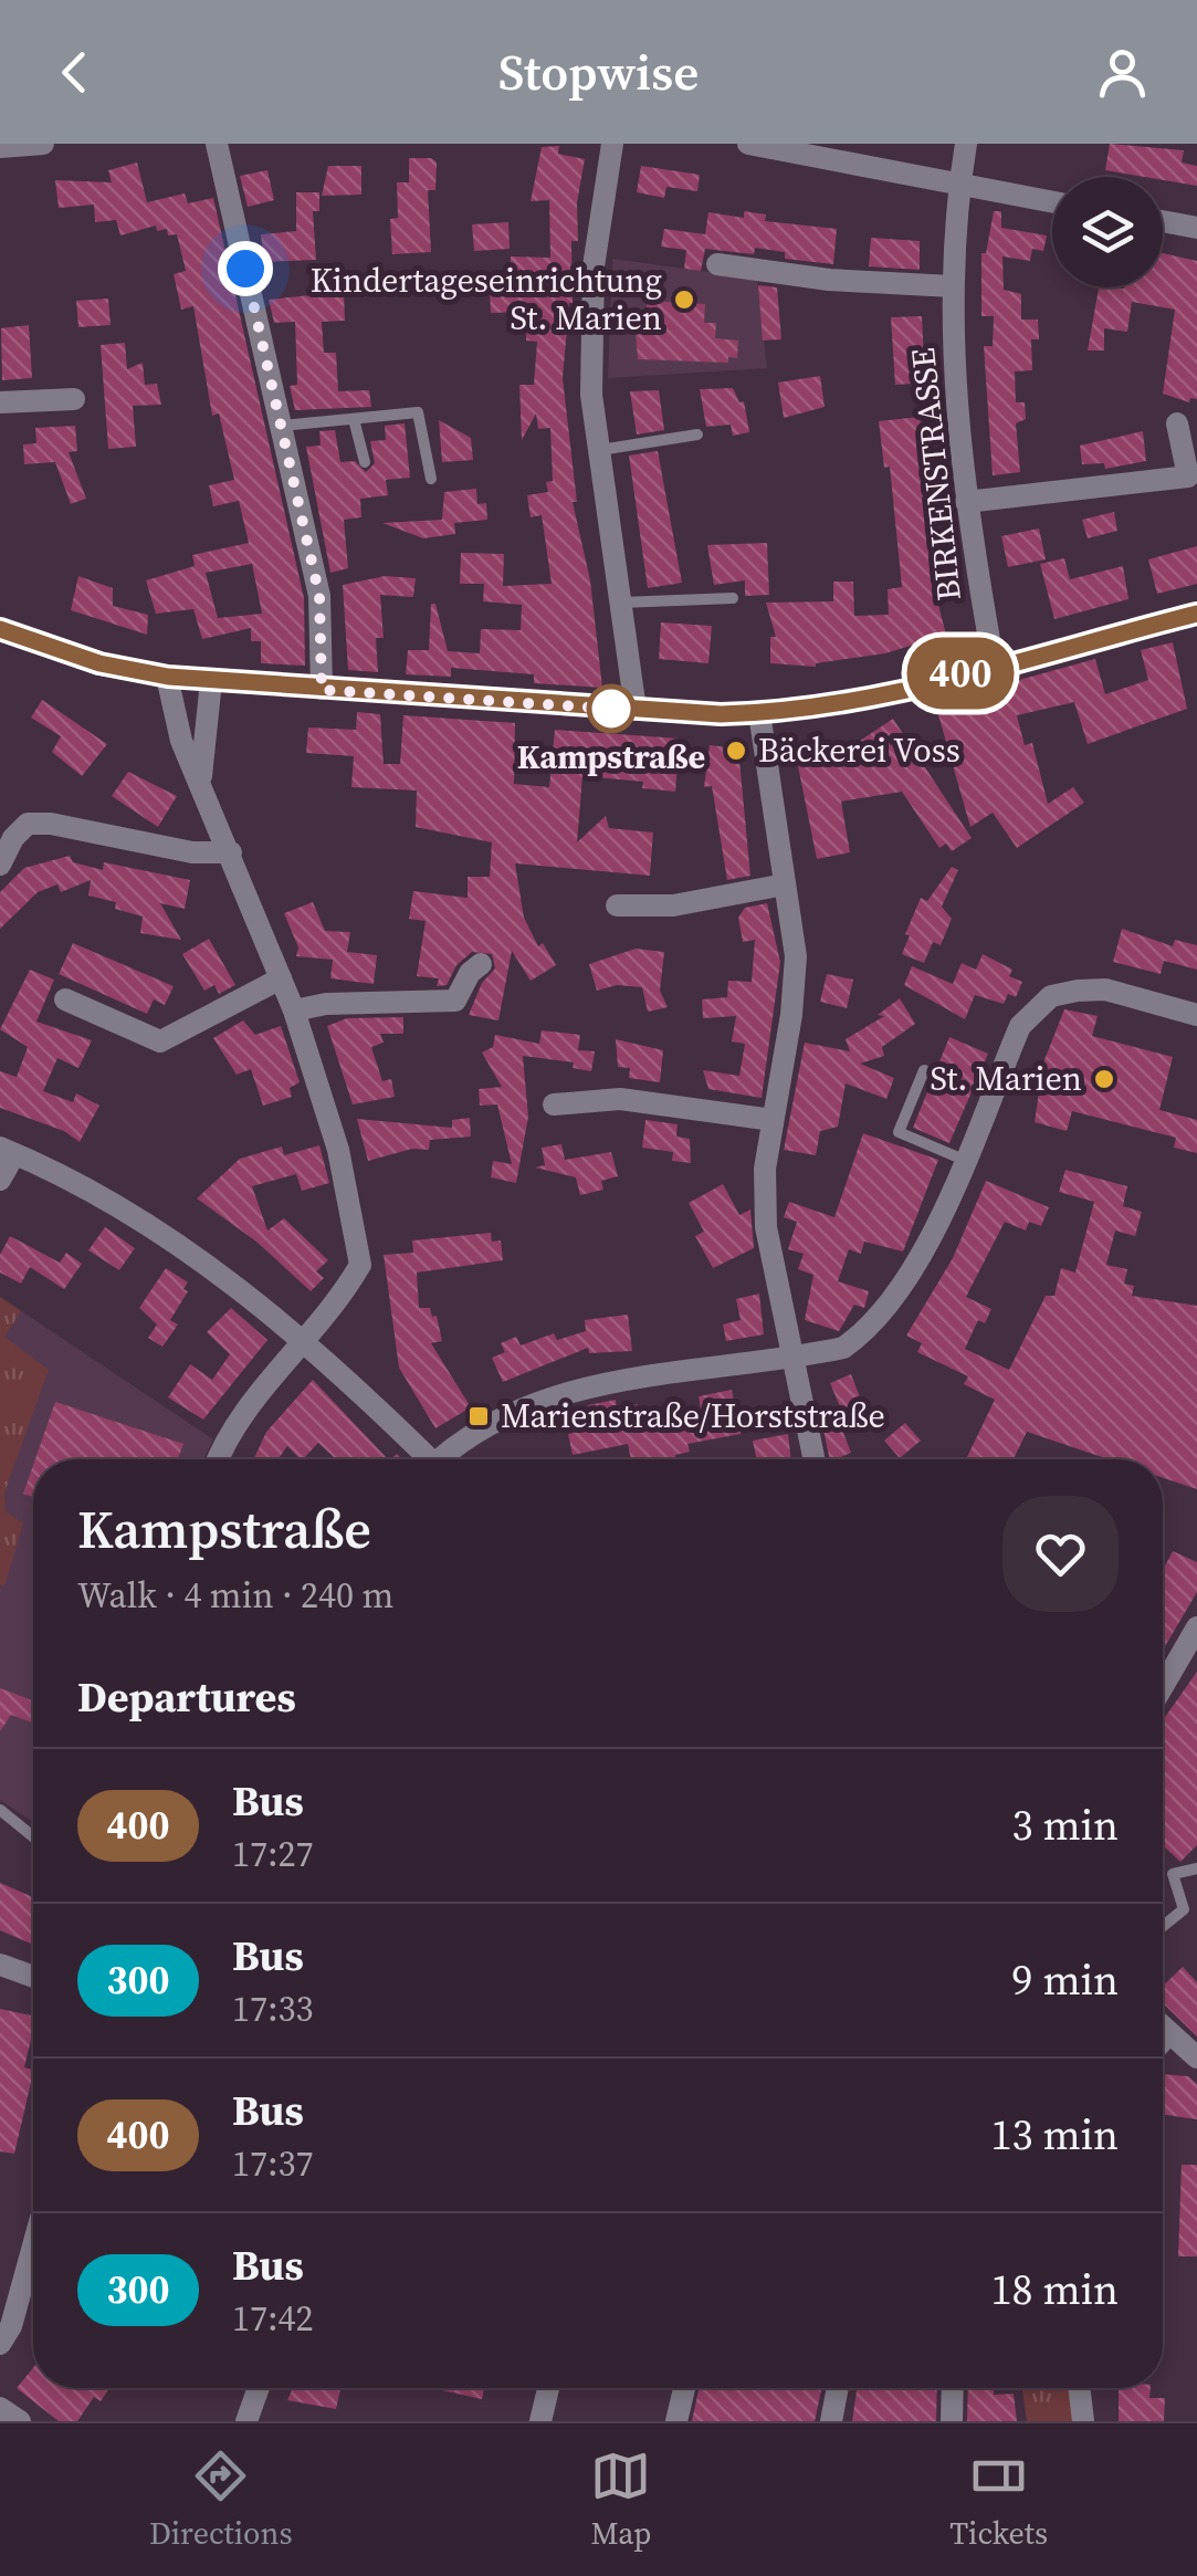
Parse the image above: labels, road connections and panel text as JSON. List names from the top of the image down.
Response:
{
  "streets": {
    "street": ["BIRKENSTRASSE"]
  },
  "places": {
    "other": [
      "Kindertageseinrichtung St. Marien",
      "Kampstraße",
      "Bäckerei Voss",
      "St. Marien"
    ],
    "transit": ["Marienstraße/Horststraße"]
  },
  "lines": ["bus line 400"],
  "page": {
    "header": "Stopwise",
    "on_map": "400",
    "heading": [
      ["Kampstraße", "Walk · 4 min · 240 m"],
      "Departures"
    ],
    "list": [
      {
        "mark": "400",
        "name": "Bus",
        "note": "17:27",
        "value": "3 min"
      },
      {
        "mark": "300",
        "name": "Bus",
        "note": "17:33",
        "value": "9 min"
      },
      {
        "mark": "400",
        "name": "Bus",
        "note": "17:37",
        "value": "13 min"
      },
      {
        "mark": "300",
        "name": "Bus",
        "note": "17:42",
        "value": "18 min"
      }
    ],
    "tabs": ["Directions", "Map", "Tickets"]
  }
}
